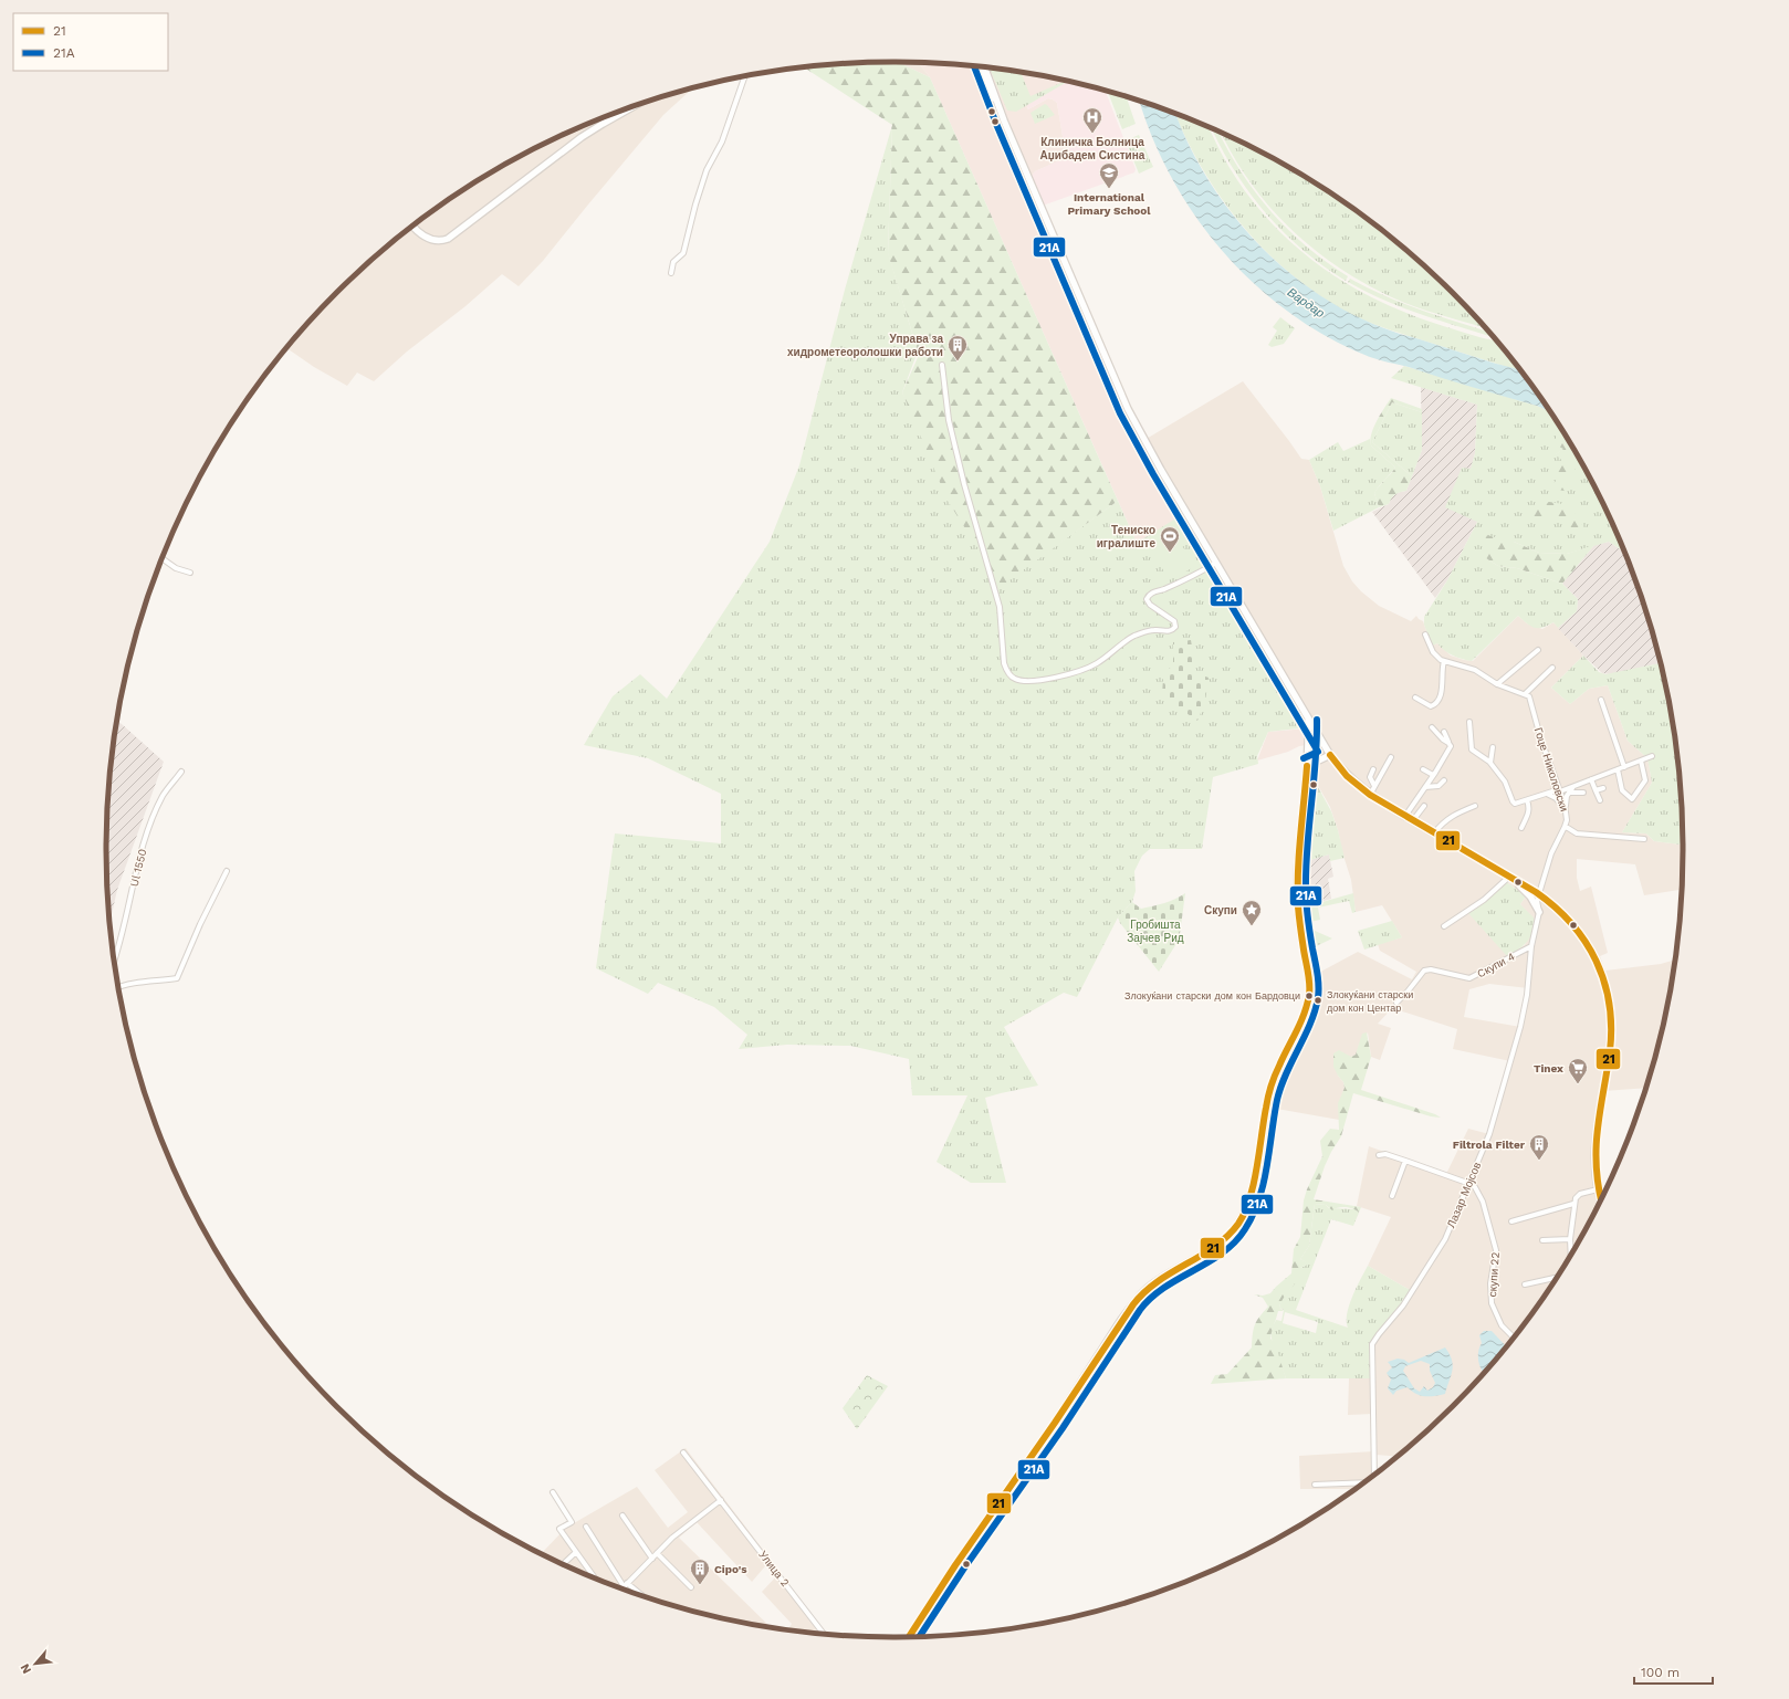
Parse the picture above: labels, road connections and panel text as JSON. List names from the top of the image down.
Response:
{
  "streets": {
    "street": [
      "Гоце Николовски",
      "Ul 1550",
      "Cкупи 4",
      "Лазар Мојсов",
      "скупи 22",
      "Улица 2"
    ]
  },
  "crossings": [
    ["Гоце Николовски", "Лазар Мојсов"],
    ["Cкупи 4", "Лазар Мојсов"],
    ["Лазар Мојсов", "скупи 22"]
  ],
  "water": ["Вардар"],
  "parks": ["Гробишта Зајчев Рид"],
  "places": {
    "hospital": ["Клиничка Болница Аџибадем Систина"],
    "school or university": ["International Primary School"],
    "building": ["Управа за хидрометеоролошки работи", "Filtrola Filter", "Cipo's"],
    "sports": ["Тениско игралиште"],
    "place": ["Скупи"],
    "other": ["Злокуќани старски дом кон Бардовци", "Злокуќани старски дом кон Центар"],
    "supermarket": ["Tinex"]
  },
  "lines": ["transit line 21A", "transit line 21"],
  "legend": ["21", "21A"],
  "scale_bar": "100 m",
  "north": "bottom left"
}
